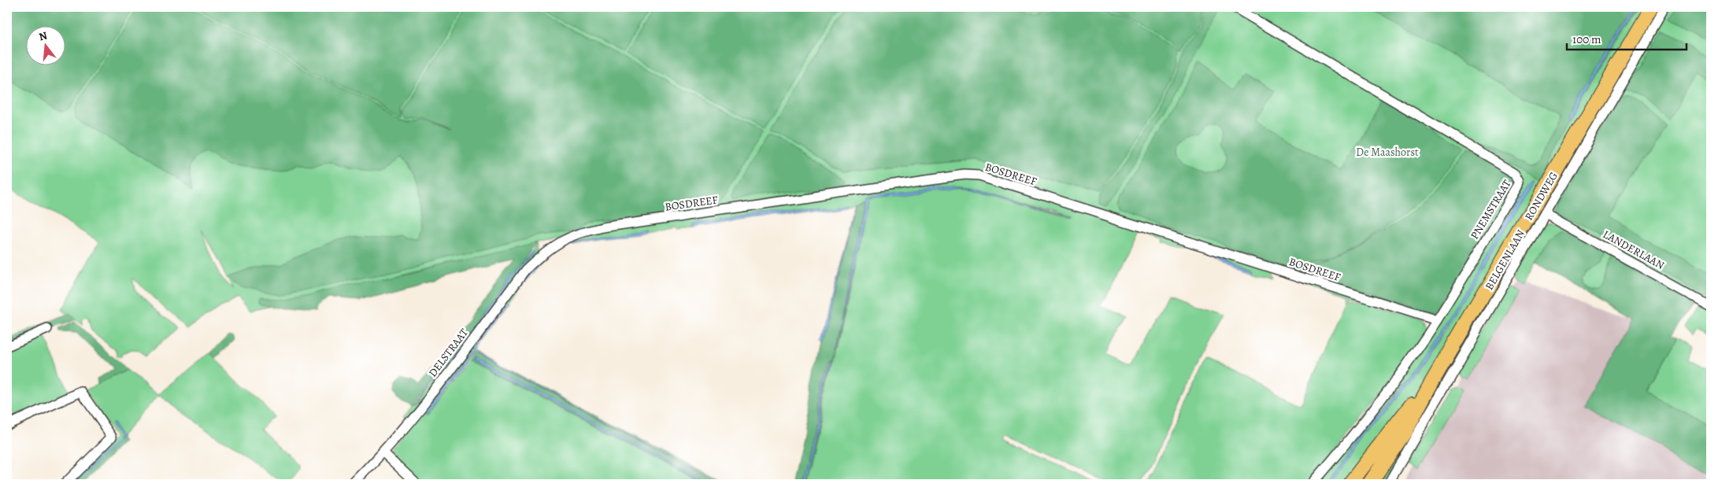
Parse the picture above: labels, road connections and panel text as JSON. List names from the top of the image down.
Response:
{
  "streets": {
    "main road": ["RONDWEG"],
    "street": [
      "BOSDREEF",
      "PNEMSTRAAT",
      "LANDERLAAN",
      "BELGENLAAN",
      "DELSTRAAT"
    ]
  },
  "crossings": [
    ["BOSDREEF", "PNEMSTRAAT"],
    ["BOSDREEF", "DELSTRAAT"],
    ["LANDERLAAN", "BELGENLAAN"]
  ],
  "parks": ["De Maashorst"],
  "scale_bar": "100 m",
  "north": "top"
}
